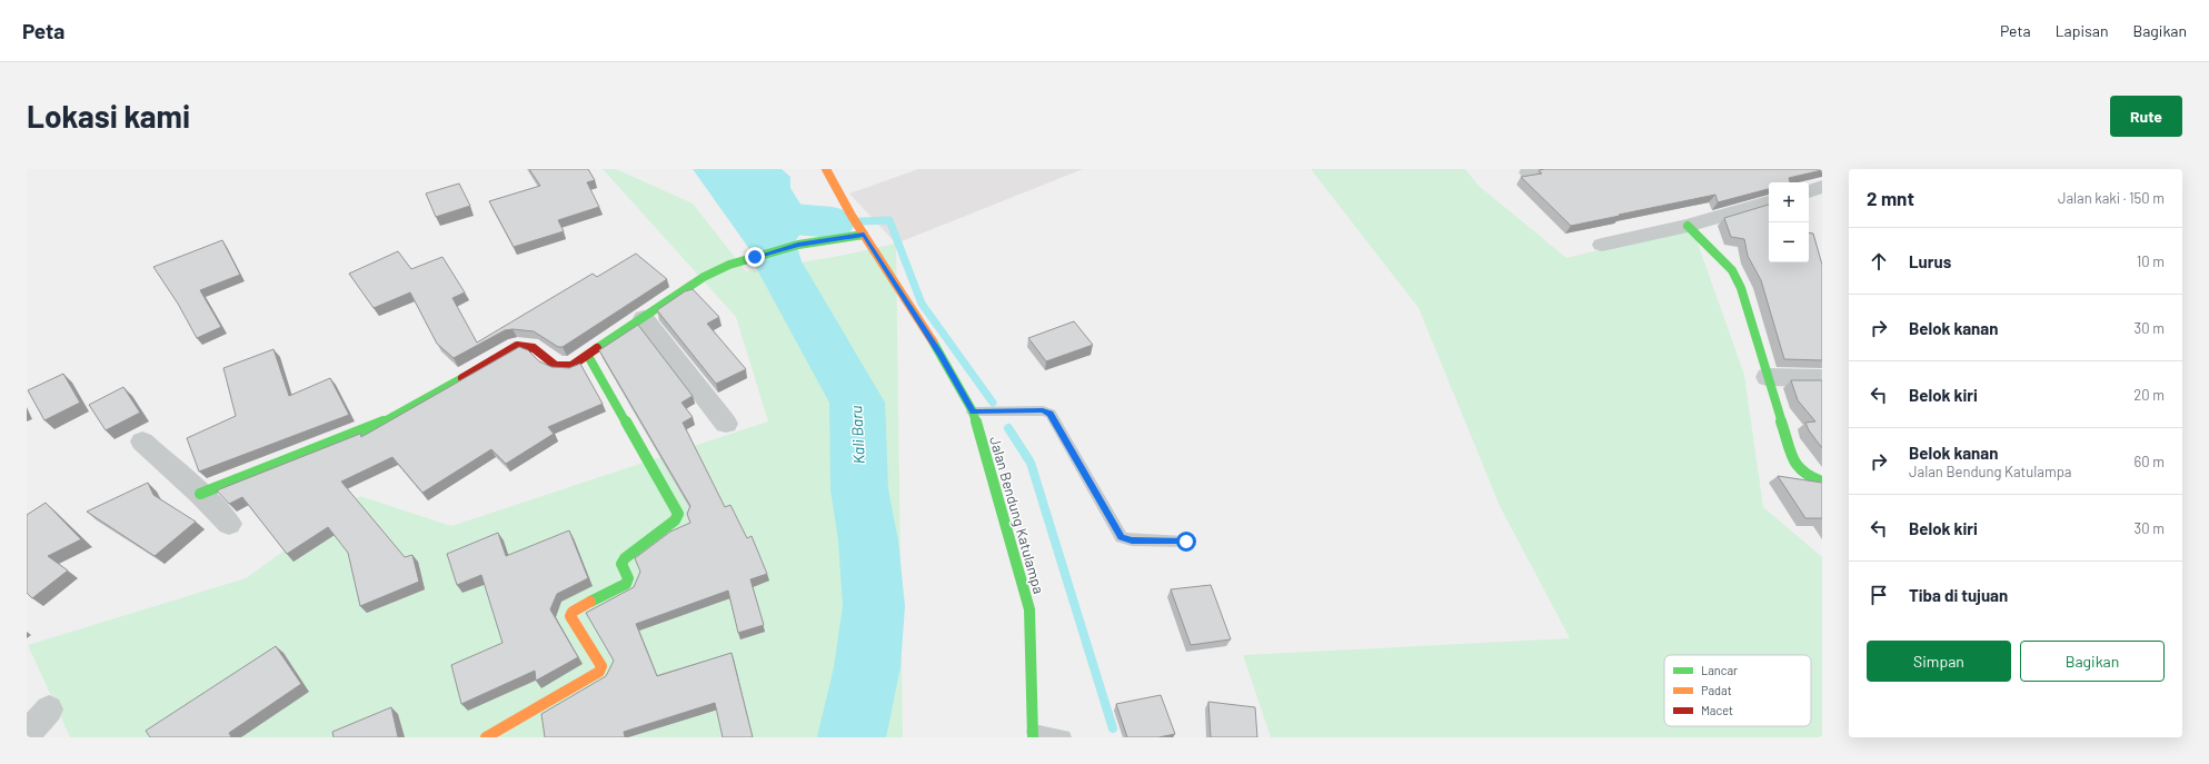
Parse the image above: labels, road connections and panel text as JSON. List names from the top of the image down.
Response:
{
  "streets": {
    "street": ["Jalan Bendung Katulampa"]
  },
  "water": ["Kali Baru"],
  "legend": ["Lancar", "Padat", "Macet"],
  "page": {
    "header": "Peta",
    "nav": ["Peta", "Lapisan", "Bagikan"],
    "buttons": [
      "Rute",
      ["Simpan", "Bagikan"]
    ],
    "title": "Lokasi kami",
    "heading": ["2 mnt", "Jalan kaki · 150 m"],
    "map_buttons": ["+", "−"],
    "list": [
      ["Lurus", "10 m"],
      ["Belok kanan", "30 m"],
      ["Belok kiri", "20 m"],
      ["Belok kanan", "Jalan Bendung Katulampa", "60 m"],
      ["Belok kiri", "30 m"],
      "Tiba di tujuan"
    ]
  }
}
